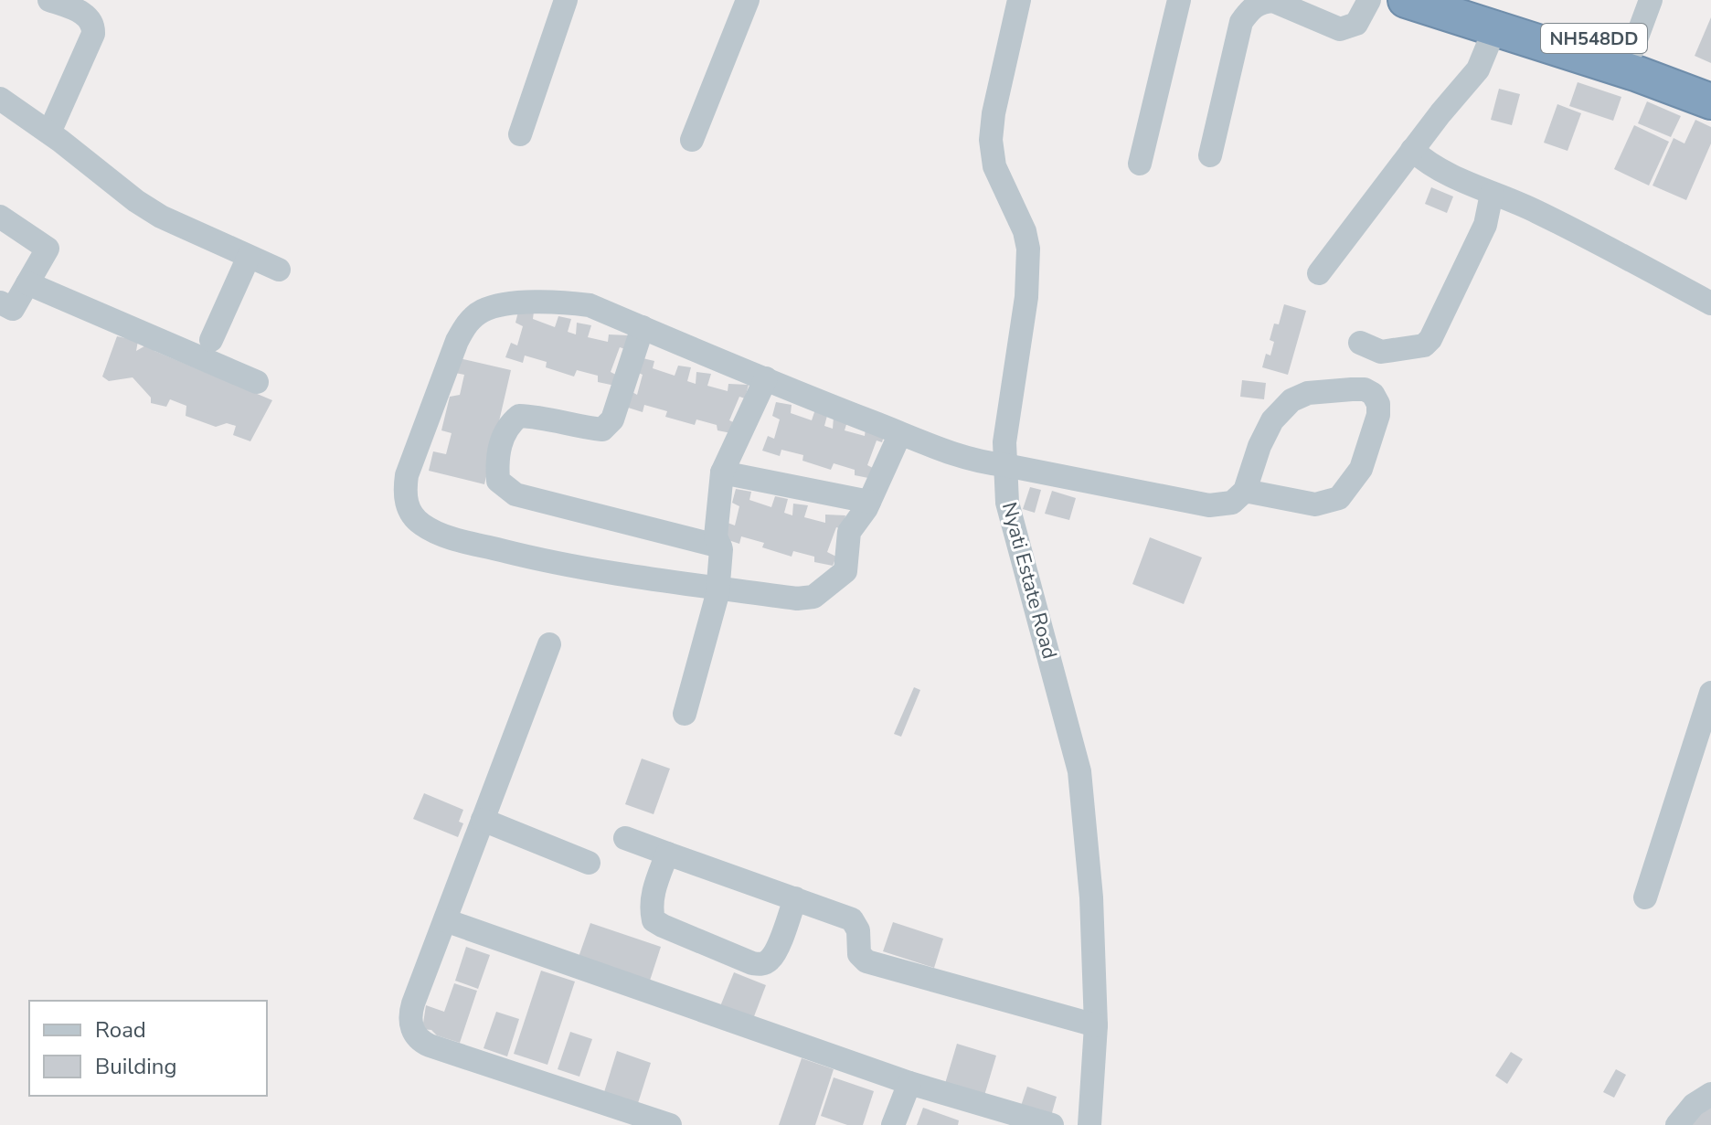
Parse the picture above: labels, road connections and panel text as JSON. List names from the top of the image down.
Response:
{
  "streets": {
    "highway": ["NH548DD"],
    "street": ["Nyati Estate Road"]
  },
  "legend": ["Road", "Building"]
}
